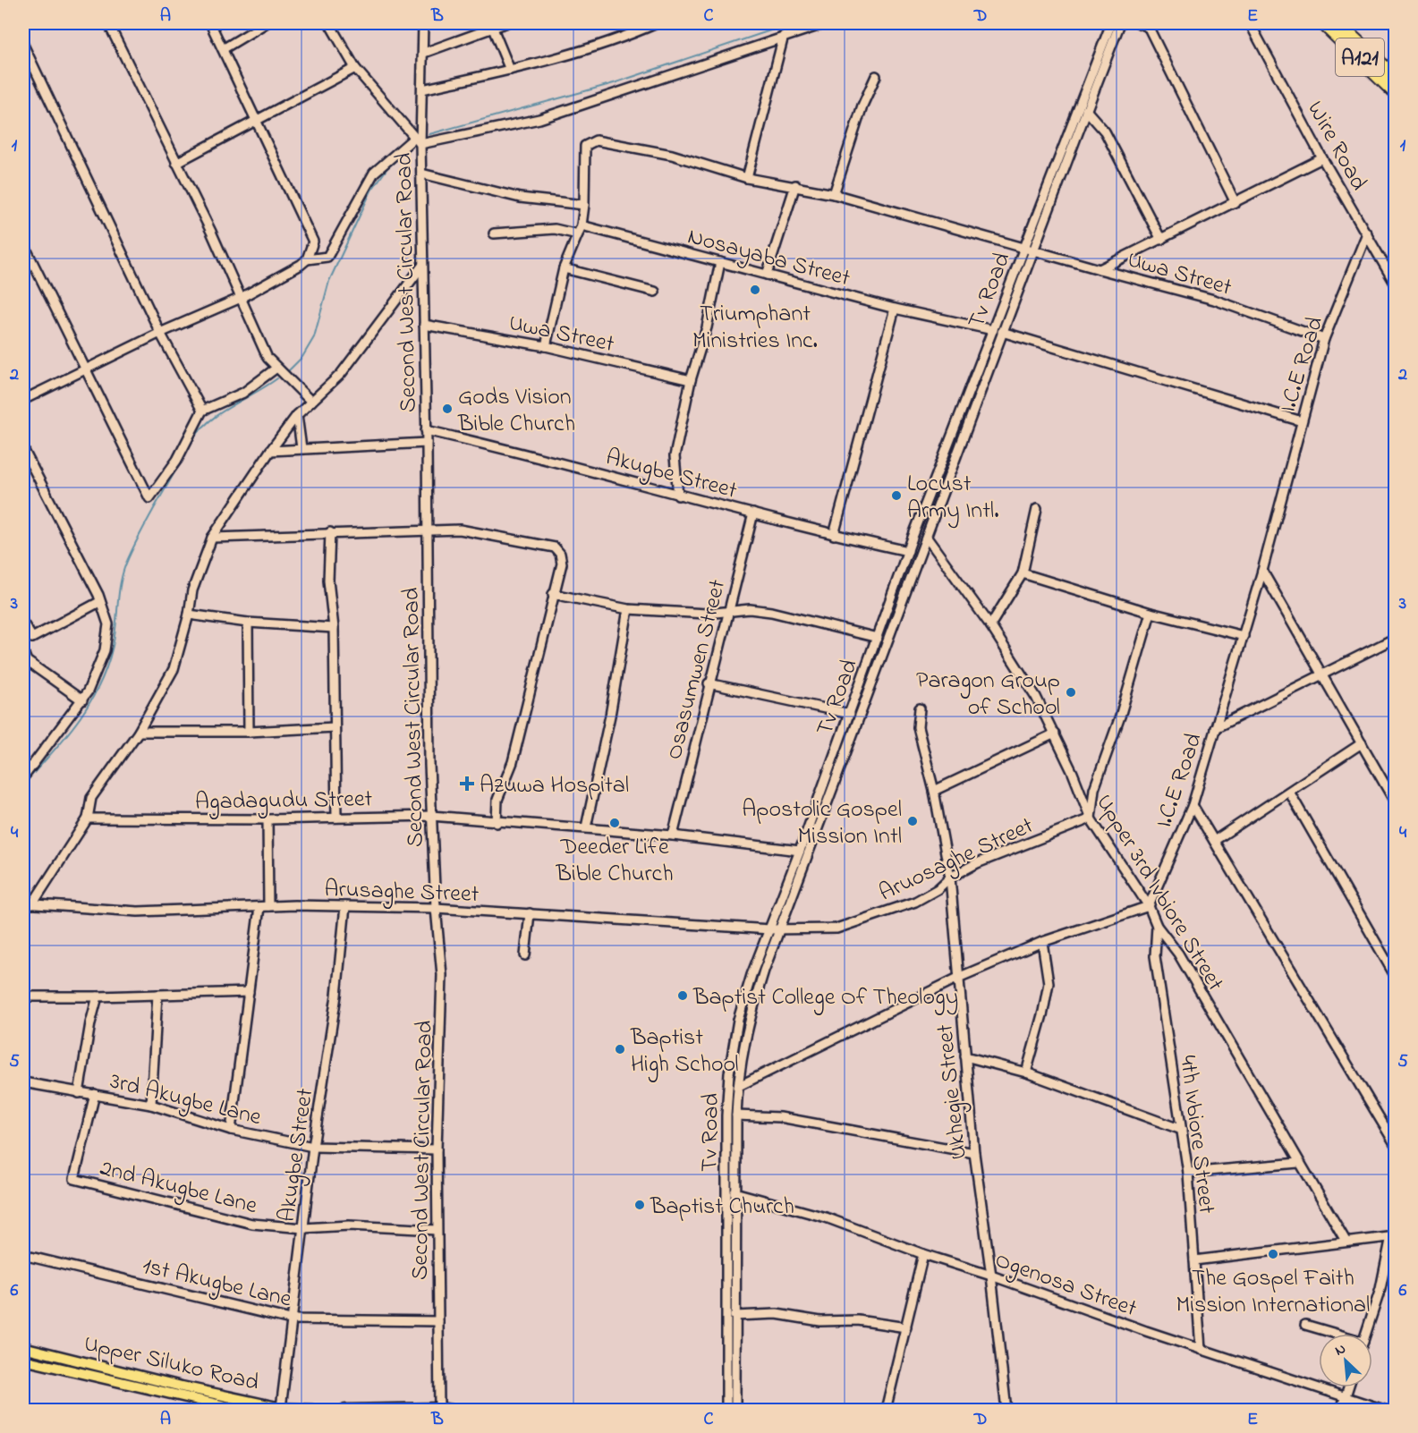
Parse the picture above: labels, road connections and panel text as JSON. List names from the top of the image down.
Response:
{
  "streets": {
    "highway": ["A121"],
    "main road": ["Upper Siluko Road"],
    "street": [
      "Wire Road",
      "Nosayaba Street",
      "Uwa Street",
      "Second West Circular Road",
      "Tv Road",
      "I.C.E Road",
      "Akugbe Street",
      "Osasumwen Street",
      "Agadagudu Street",
      "Aruosaghe Street",
      "Arusaghe Street",
      "Upper 3rd Ivbiore Street",
      "Ukhegie Street",
      "3rd Akugbe Lane",
      "4th Ivbiore Street",
      "2nd Akugbe Lane",
      "1st Akugbe Lane",
      "Ogenosa Street"
    ]
  },
  "crossings": [
    ["Wire Road", "I.C.E Road"],
    ["Nosayaba Street", "Tv Road"],
    ["Uwa Street", "Second West Circular Road"],
    ["Uwa Street", "Tv Road"],
    ["Uwa Street", "I.C.E Road"],
    ["Second West Circular Road", "Akugbe Street"],
    ["Second West Circular Road", "Agadagudu Street"],
    ["Second West Circular Road", "Arusaghe Street"],
    ["Second West Circular Road", "3rd Akugbe Lane"],
    ["Second West Circular Road", "2nd Akugbe Lane"],
    ["Second West Circular Road", "1st Akugbe Lane"],
    ["Tv Road", "Akugbe Street"],
    ["Tv Road", "Agadagudu Street"],
    ["Tv Road", "Aruosaghe Street"],
    ["Tv Road", "Arusaghe Street"],
    ["Tv Road", "Upper 3rd Ivbiore Street"],
    ["Tv Road", "Ogenosa Street"],
    ["I.C.E Road", "Upper 3rd Ivbiore Street"],
    ["Akugbe Street", "Osasumwen Street"],
    ["Akugbe Street", "Arusaghe Street"],
    ["Akugbe Street", "3rd Akugbe Lane"],
    ["Akugbe Street", "2nd Akugbe Lane"],
    ["Akugbe Street", "1st Akugbe Lane"],
    ["Akugbe Street", "Upper Siluko Road"],
    ["Osasumwen Street", "Agadagudu Street"],
    ["Aruosaghe Street", "Arusaghe Street"],
    ["Aruosaghe Street", "Upper 3rd Ivbiore Street"],
    ["Aruosaghe Street", "Ukhegie Street"],
    ["Upper 3rd Ivbiore Street", "4th Ivbiore Street"],
    ["Ukhegie Street", "Ogenosa Street"],
    ["3rd Akugbe Lane", "2nd Akugbe Lane"],
    ["4th Ivbiore Street", "Ogenosa Street"]
  ],
  "places": {
    "other": [
      "Triumphant Ministries Inc.",
      "Gods Vision Bible Church",
      "Locust Army Intl.",
      "Paragon Group of School",
      "Apostolic Gospel Mission Intl",
      "Deeder Life Bible Church",
      "Baptist College Of Theology",
      "Baptist High School",
      "Baptist Church",
      "The Gospel Faith Mission International"
    ],
    "health": ["Azuwa Hospital"]
  },
  "north": "top left",
  "grid": {
    "columns": [
      "A",
      "B",
      "C",
      "D",
      "E"
    ],
    "rows": [
      "1",
      "2",
      "3",
      "4",
      "5",
      "6"
    ]
  }
}
